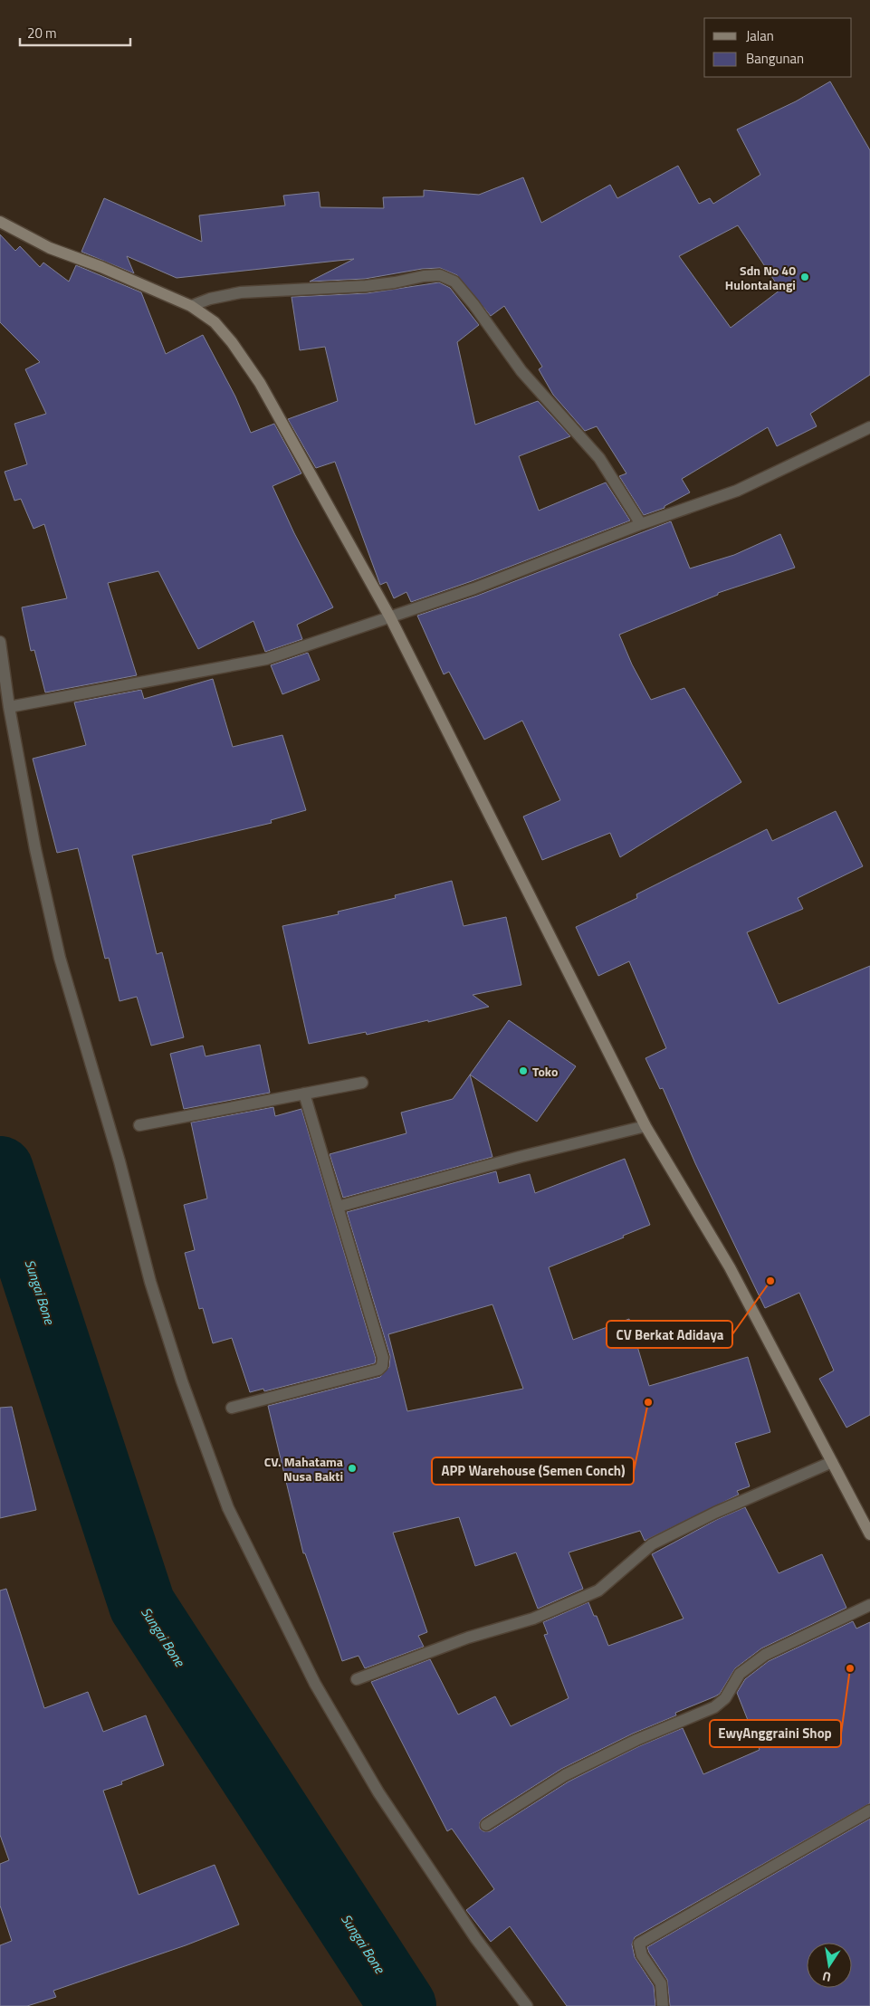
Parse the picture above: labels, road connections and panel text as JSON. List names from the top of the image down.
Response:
{
  "water": ["Sungai Bone"],
  "places": [
    "Sdn No 40 Hulontalangi",
    "Toko",
    "CV Berkat Adidaya",
    "APP Warehouse (Semen Conch)",
    "CV. Mahatama Nusa Bakti",
    "EwyAnggraini Shop"
  ],
  "legend": ["Jalan", "Bangunan"],
  "scale_bar": "20 m",
  "north": "bottom"
}
